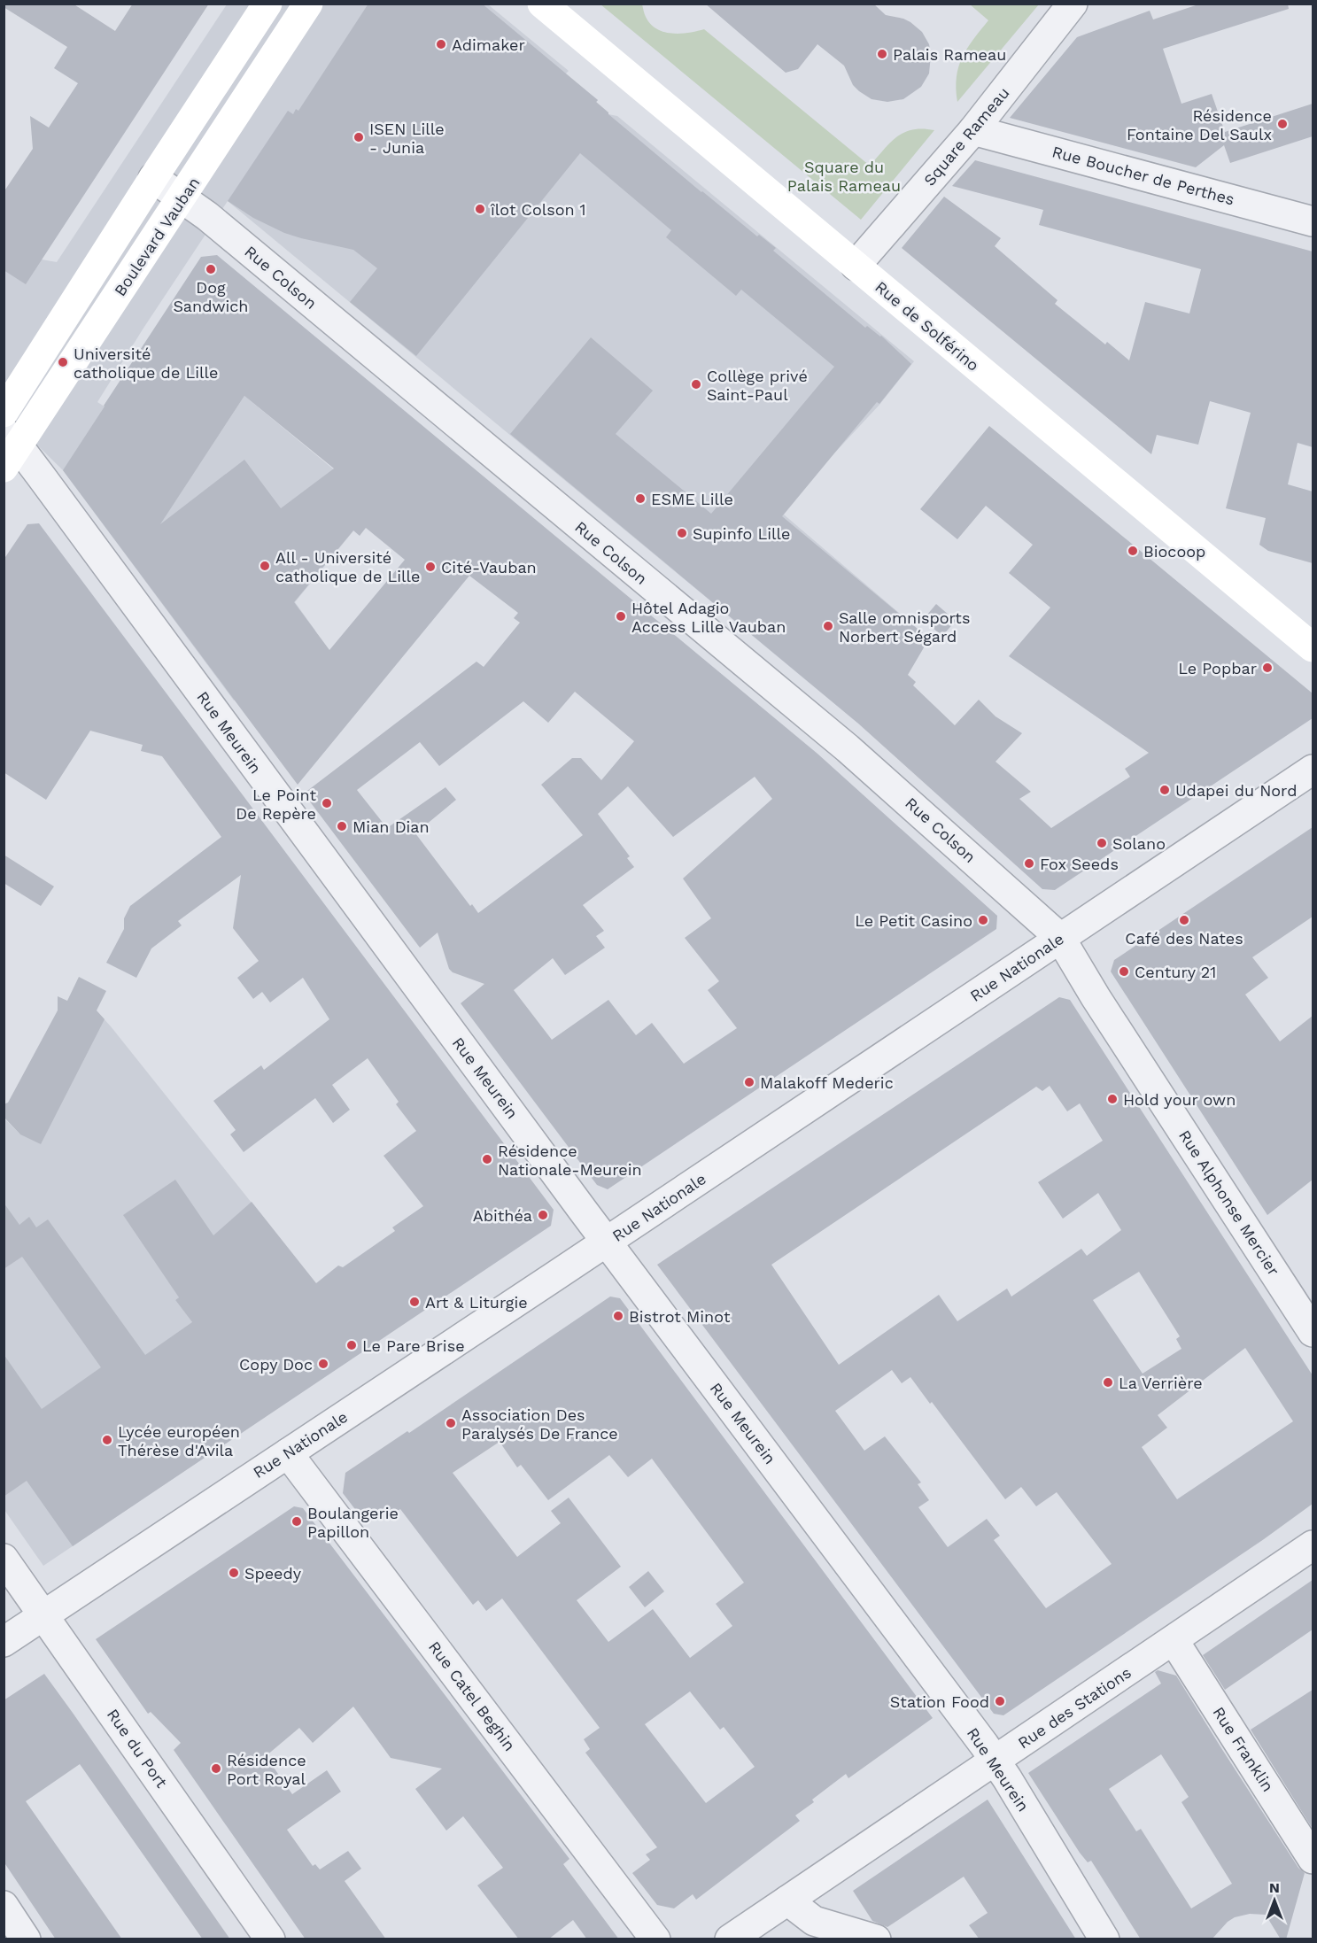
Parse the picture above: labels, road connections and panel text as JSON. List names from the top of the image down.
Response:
{
  "streets": {
    "main road": ["Boulevard Vauban", "Rue de Solférino"],
    "street": [
      "Square Rameau",
      "Rue Boucher de Perthes",
      "Rue Colson",
      "Rue Meurein",
      "Rue Nationale",
      "Rue Alphonse Mercier",
      "Rue Catel Beghin",
      "Rue des Stations",
      "Rue du Port",
      "Rue Franklin"
    ]
  },
  "crossings": [
    ["Square Rameau", "Rue Boucher de Perthes"],
    ["Square Rameau", "Rue de Solférino"],
    ["Boulevard Vauban", "Rue Colson"],
    ["Boulevard Vauban", "Rue Meurein"],
    ["Rue Colson", "Rue Nationale"],
    ["Rue Colson", "Rue Alphonse Mercier"],
    ["Rue Meurein", "Rue Nationale"],
    ["Rue Meurein", "Rue des Stations"],
    ["Rue Nationale", "Rue Alphonse Mercier"],
    ["Rue Nationale", "Rue Catel Beghin"],
    ["Rue Nationale", "Rue du Port"],
    ["Rue des Stations", "Rue Franklin"]
  ],
  "parks": ["Square du Palais Rameau"],
  "places": [
    "Adimaker",
    "Palais Rameau",
    "Résidence Fontaine Del Saulx",
    "ISEN Lille - Junia",
    "îlot Colson 1",
    "Dog Sandwich",
    "Université catholique de Lille",
    "Collège privé Saint-Paul",
    "ESME Lille",
    "Supinfo Lille",
    "Biocoop",
    "All - Université catholique de Lille",
    "Cité-Vauban",
    "Hôtel Adagio Access Lille Vauban",
    "Salle omnisports Norbert Ségard",
    "Le Popbar",
    "Udapei du Nord",
    "Le Point De Repère",
    "Mian Dian",
    "Solano",
    "Fox Seeds",
    "Le Petit Casino",
    "Café des Nates",
    "Century 21",
    "Malakoff Mederic",
    "Hold your own",
    "Résidence Nationale-Meurein",
    "Abithéa",
    "Art & Liturgie",
    "Bistrot Minot",
    "Le Pare Brise",
    "Copy Doc",
    "La Verrière",
    "Association Des Paralysés De France",
    "Lycée européen Thérèse d'Avila",
    "Boulangerie Papillon",
    "Speedy",
    "Station Food",
    "Résidence Port Royal"
  ],
  "north": "top"
}
